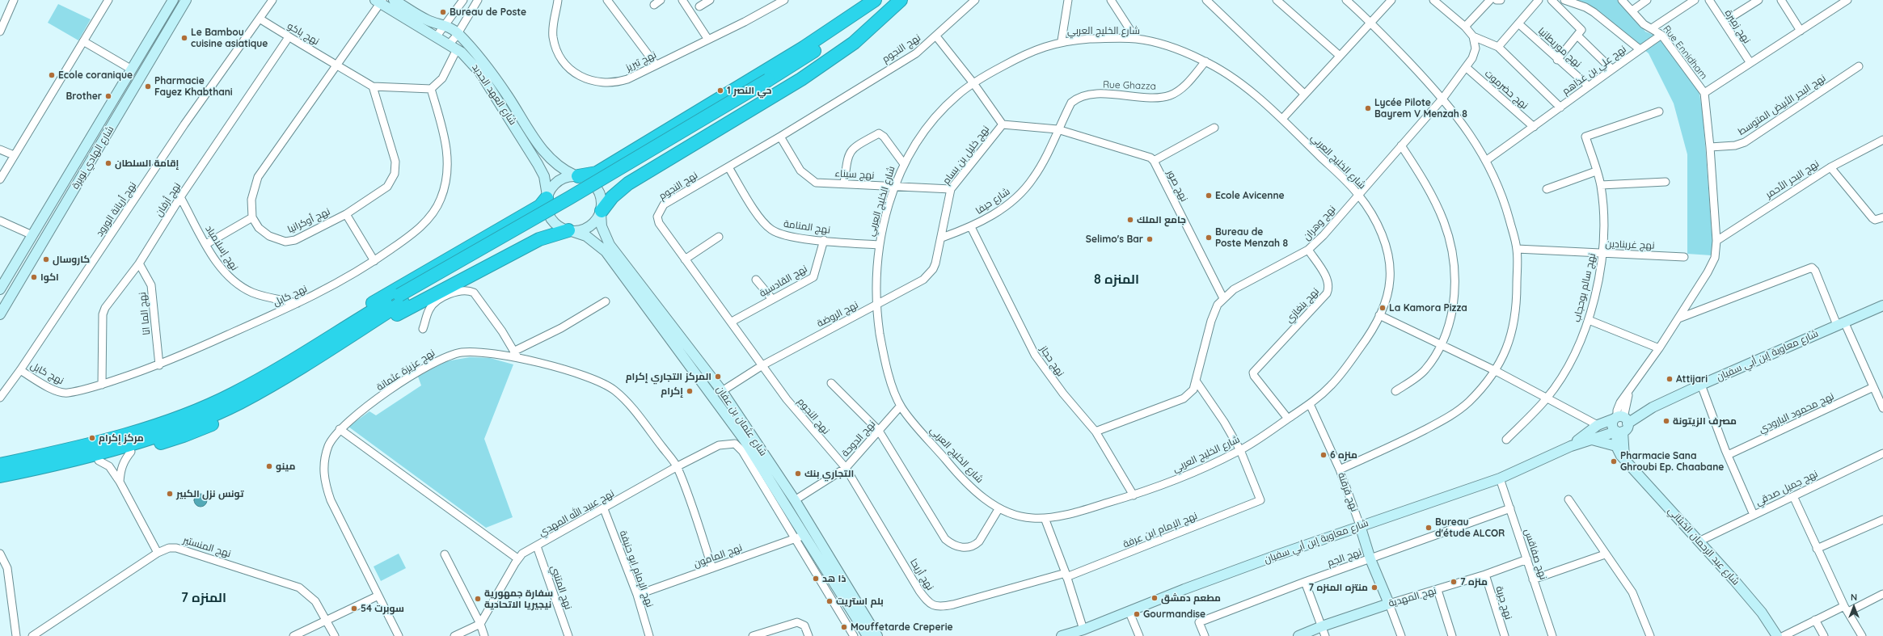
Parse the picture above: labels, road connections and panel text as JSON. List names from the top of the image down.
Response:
{
  "streets": {
    "main road": [
      "شارع العهد الجديد",
      "شارع الهادي نويرة",
      "شارع معاوية إبن أبي سفيان",
      "شارع عثمان بن عفان",
      "نهج قرقنة",
      "شارع عبد الرحمان الخبثاني",
      "نهج المهدية"
    ],
    "street": [
      "نهج زمبرة",
      "شارع الخليج العربي",
      "نهج باكو",
      "نهج موريطانيا",
      "نهج النجوم",
      "Rue Ennidham",
      "نهج تبريز",
      "نهج علي بن غذاهم",
      "Rue Ghazza",
      "نهج حضرموت",
      "نهج البحر الأبيض المتوسط",
      "نهج خليل بن بسام",
      "نهج سيناء",
      "نهج البحر الأحمر",
      "نهج صور",
      "نهج أرفان",
      "شارع حيفا",
      "نهج أريانة الورود",
      "نهج أوكرانيا",
      "نهج وهران",
      "نهج المنامة",
      "نهج غرينادين",
      "نهج إسلامباد",
      "نهج القادسية",
      "نهج سالم بوحجاب",
      "نهج كابل",
      "نهج بنغازي",
      "نهج الما اتا",
      "نهج الروضة",
      "نهج حجاز",
      "نهج عزيزة عثمانة",
      "نهج محمود البارودي",
      "نهج الدوحة",
      "نهج جميل صدقي",
      "نهج عبيد الله المهدي",
      "نهج الإمام ابن عرفة",
      "نهج المنستير",
      "نهج صفاقس",
      "نهج المامون",
      "نهج الجم",
      "نهج الإمام ابو حنيفة",
      "نهج أريحا",
      "نهج المتنبي",
      "نهج جربة"
    ]
  },
  "crossings": [
    ["شارع الخليج العربي", "Rue Ghazza"],
    ["شارع الخليج العربي", "نهج خليل بن بسام"],
    ["شارع الخليج العربي", "نهج سيناء"],
    ["شارع الخليج العربي", "نهج وهران"],
    ["شارع الخليج العربي", "نهج المنامة"],
    ["شارع الخليج العربي", "نهج بنغازي"],
    ["شارع الخليج العربي", "نهج الروضة"],
    ["شارع الخليج العربي", "نهج حجاز"],
    ["شارع الخليج العربي", "نهج الدوحة"],
    ["شارع الخليج العربي", "نهج قرقنة"],
    ["شارع الخليج العربي", "نهج الإمام ابن عرفة"],
    ["نهج باكو", "نهج أرفان"],
    ["نهج باكو", "نهج أريانة الورود"],
    ["نهج موريطانيا", "نهج علي بن غذاهم"],
    ["نهج النجوم", "نهج خليل بن بسام"],
    ["نهج النجوم", "نهج سيناء"],
    ["نهج النجوم", "نهج المنامة"],
    ["نهج النجوم", "نهج القادسية"],
    ["نهج النجوم", "نهج الروضة"],
    ["نهج النجوم", "نهج الدوحة"],
    ["نهج النجوم", "نهج أريحا"],
    ["نهج علي بن غذاهم", "نهج حضرموت"],
    ["Rue Ghazza", "نهج خليل بن بسام"],
    ["Rue Ghazza", "شارع حيفا"],
    ["نهج حضرموت", "نهج وهران"],
    ["شارع العهد الجديد", "شارع عثمان بن عفان"],
    ["نهج خليل بن بسام", "نهج سيناء"],
    ["نهج خليل بن بسام", "نهج صور"],
    ["نهج خليل بن بسام", "شارع حيفا"],
    ["نهج خليل بن بسام", "نهج الروضة"],
    ["نهج صور", "نهج وهران"],
    ["نهج أرفان", "نهج إسلامباد"],
    ["نهج أرفان", "نهج كابل"],
    ["نهج أرفان", "نهج الما اتا"],
    ["شارع حيفا", "نهج الروضة"],
    ["شارع حيفا", "نهج حجاز"],
    ["نهج أريانة الورود", "نهج كابل"],
    ["نهج وهران", "نهج بنغازي"],
    ["نهج وهران", "نهج حجاز"],
    ["نهج المنامة", "نهج القادسية"],
    ["نهج غرينادين", "نهج سالم بوحجاب"],
    ["نهج إسلامباد", "نهج كابل"],
    ["نهج كابل", "نهج الما اتا"],
    ["نهج الروضة", "شارع عثمان بن عفان"],
    ["شارع معاوية إبن أبي سفيان", "نهج قرقنة"],
    ["شارع معاوية إبن أبي سفيان", "نهج صفاقس"],
    ["نهج عزيزة عثمانة", "نهج عبيد الله المهدي"],
    ["نهج عزيزة عثمانة", "نهج المامون"],
    ["شارع عثمان بن عفان", "نهج الدوحة"],
    ["شارع عثمان بن عفان", "نهج عبيد الله المهدي"],
    ["شارع عثمان بن عفان", "نهج المامون"],
    ["نهج الدوحة", "نهج أريحا"],
    ["نهج جميل صدقي", "شارع عبد الرحمان الخبثاني"],
    ["نهج قرقنة", "نهج الجم"],
    ["نهج قرقنة", "نهج المهدية"],
    ["نهج عبيد الله المهدي", "نهج الإمام ابو حنيفة"],
    ["نهج عبيد الله المهدي", "نهج المتنبي"],
    ["نهج الإمام ابن عرفة", "نهج أريحا"],
    ["نهج صفاقس", "نهج الجم"],
    ["نهج صفاقس", "نهج المهدية"],
    ["نهج المامون", "نهج الإمام ابو حنيفة"],
    ["نهج المهدية", "نهج جربة"]
  ],
  "districts": ["المنزه 8", "المنزه 7"],
  "places": [
    "Bureau de Poste",
    "Le Bambou cuisine asiatique",
    "Ecole coranique",
    "Pharmacie Fayez Khabthani",
    "حي النصر 1",
    "Brother",
    "Lycée Pilote Bayrem V Menzah 8",
    "إقامة السلطان",
    "Ecole Avicenne",
    "جامع الملك",
    "Bureau de Poste Menzah 8",
    "Selimo's Bar",
    "كاروسال",
    "اكوا",
    "La Kamora Pizza",
    "المركز التجاري إكرام",
    "Attijari",
    "إكرام",
    "مصرف الزيتونة",
    "مركز إكرام",
    "منزه 6",
    "Pharmacie Sana Ghroubi Ep. Chaabane",
    "مينو",
    "التجاري بنك",
    "تونس نزل الكبير",
    "Bureau d'étude ALCOR",
    "ذا هد",
    "منزه 7",
    "منتزه المنزه 7",
    "مطعم دمشق",
    "سفارة جمهورية نيجيريا الاتحادية",
    "بلم استريت",
    "سوبرت 54",
    "Gourmandise",
    "Mouffetarde Creperie"
  ],
  "north": "top"
}
